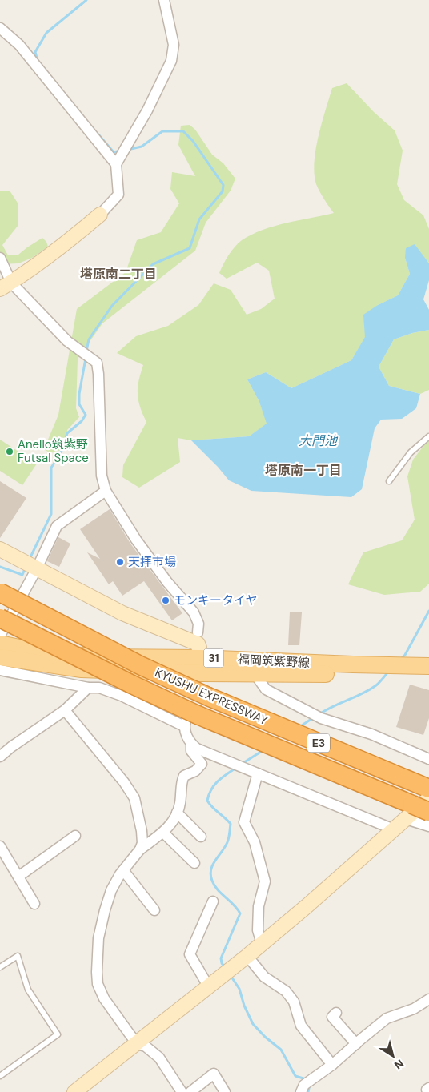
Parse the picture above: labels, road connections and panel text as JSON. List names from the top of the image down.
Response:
{
  "streets": {
    "highway": ["KYUSHU EXPRESSWAY", "E3"],
    "main road": ["31", "福岡筑紫野線"]
  },
  "districts": ["塔原南二丁目", "塔原南一丁目"],
  "water": ["大門池"],
  "places": ["Anello筑紫野 Futsal Space", "天拝市場", "モンキータイヤ"],
  "north": "bottom right"
}
